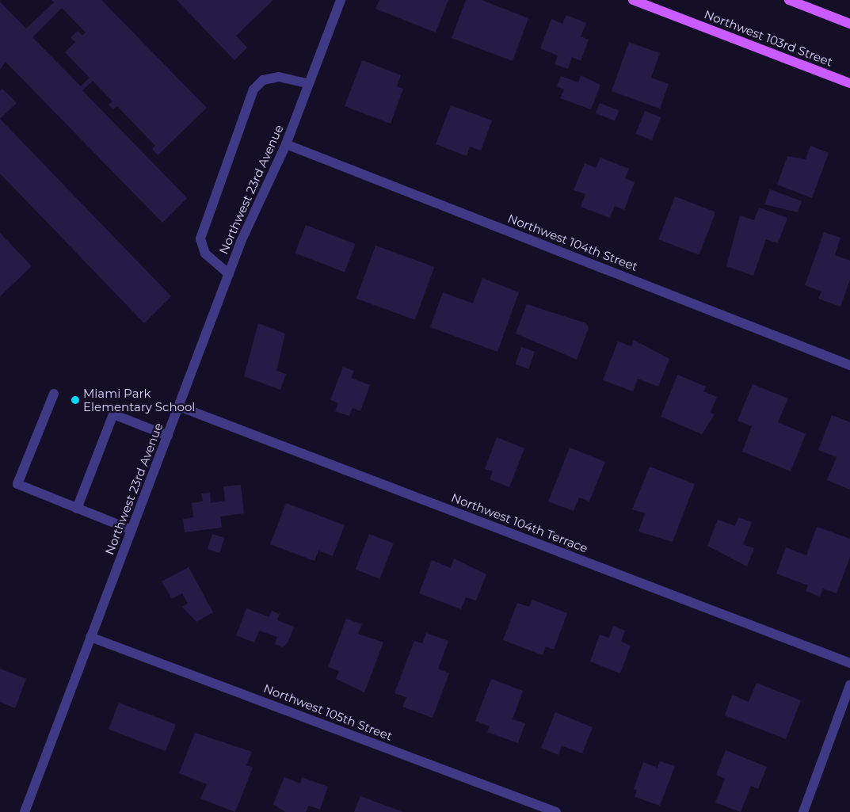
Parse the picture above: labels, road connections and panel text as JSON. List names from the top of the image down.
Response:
{
  "streets": {
    "main road": ["Northwest 103rd Street"],
    "street": [
      "Northwest 23rd Avenue",
      "Northwest 104th Street",
      "Northwest 104th Terrace",
      "Northwest 105th Street"
    ]
  },
  "crossings": [
    ["Northwest 23rd Avenue", "Northwest 104th Street"],
    ["Northwest 23rd Avenue", "Northwest 104th Terrace"],
    ["Northwest 23rd Avenue", "Northwest 105th Street"]
  ],
  "places": ["Miami Park Elementary School"]
}
